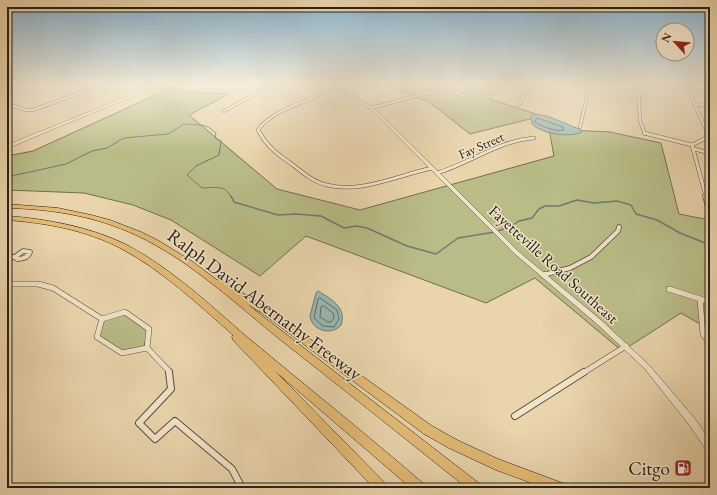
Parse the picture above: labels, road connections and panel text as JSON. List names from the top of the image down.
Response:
{
  "streets": {
    "highway": ["Ralph David Abernathy Freeway"],
    "street": ["Fay Street", "Fayetteville Road Southeast"]
  },
  "crossings": [
    ["Fay Street", "Fayetteville Road Southeast"]
  ],
  "places": {
    "fuel station": ["Citgo"]
  },
  "north": "top left"
}
